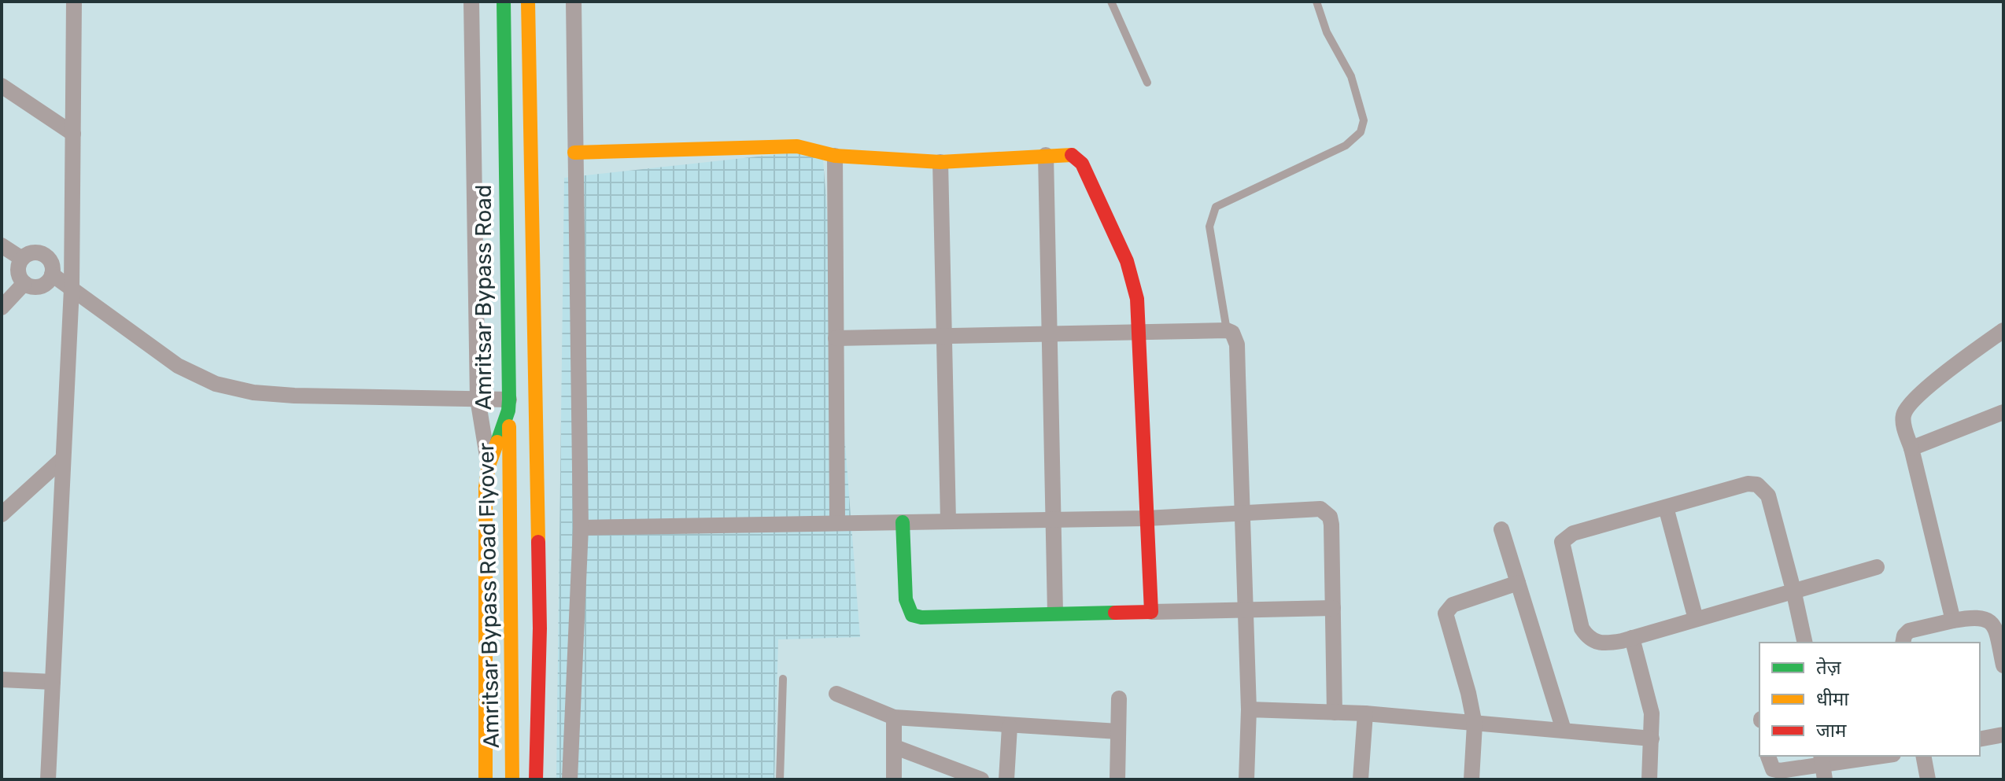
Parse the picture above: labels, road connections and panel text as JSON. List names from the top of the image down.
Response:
{
  "streets": {
    "main road": ["Amritsar Bypass Road", "Amritsar Bypass Road Flyover"]
  },
  "crossings": [
    ["Amritsar Bypass Road", "Amritsar Bypass Road Flyover"]
  ],
  "legend": ["तेज़", "धीमा", "जाम"]
}
